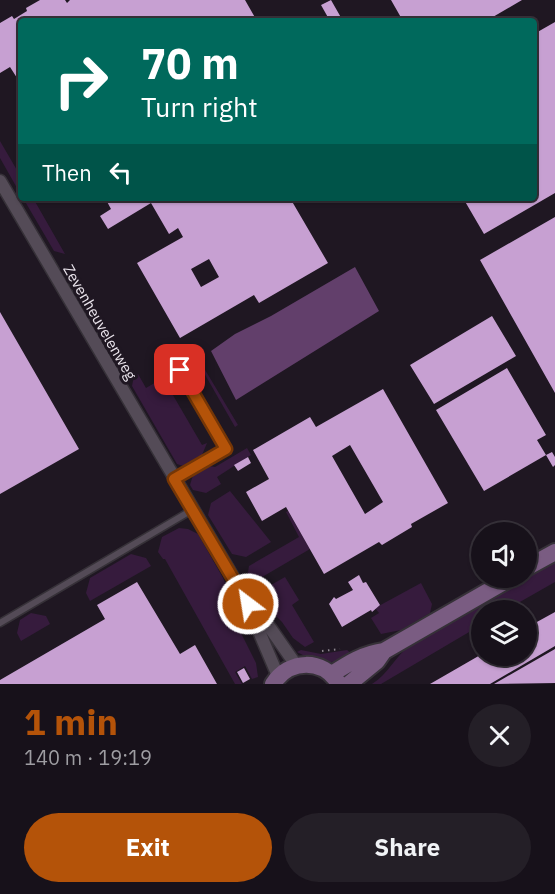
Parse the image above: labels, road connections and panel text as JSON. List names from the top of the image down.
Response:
{
  "streets": {
    "street": ["Zevenheuvelenweg"]
  },
  "page": {
    "turn": ["70 m", "Turn right"],
    "then": "Then",
    "heading": ["1 min", "140 m · 19:19"],
    "buttons": ["Exit", "Share"]
  }
}
